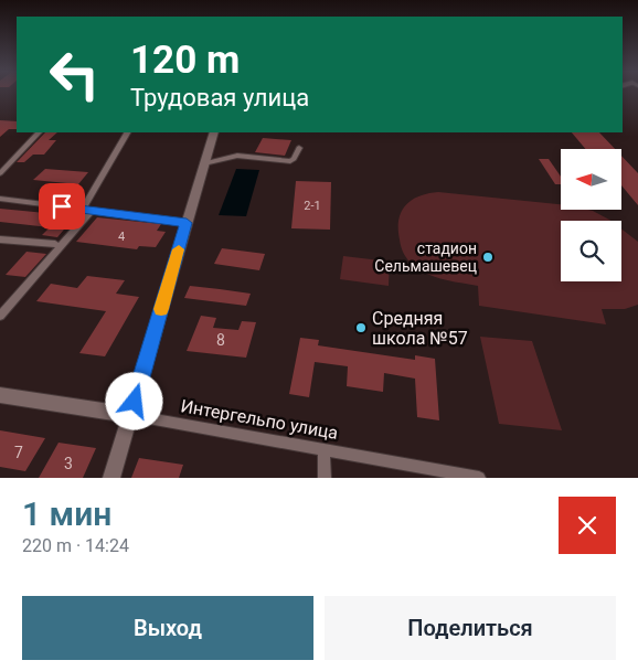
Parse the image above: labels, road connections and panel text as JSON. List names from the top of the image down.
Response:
{
  "streets": {
    "main road": ["Интергельпо улица"]
  },
  "places": ["стадион Сельмашевец", "Средняя школа №57"],
  "house_numbers": [
    "2-1",
    "4",
    "8",
    "7",
    "3"
  ],
  "north": "left",
  "page": {
    "turn": ["120 m", "Трудовая улица"],
    "heading": ["1 мин", "220 m · 14:24"],
    "buttons": ["Выход", "Поделиться"]
  }
}
